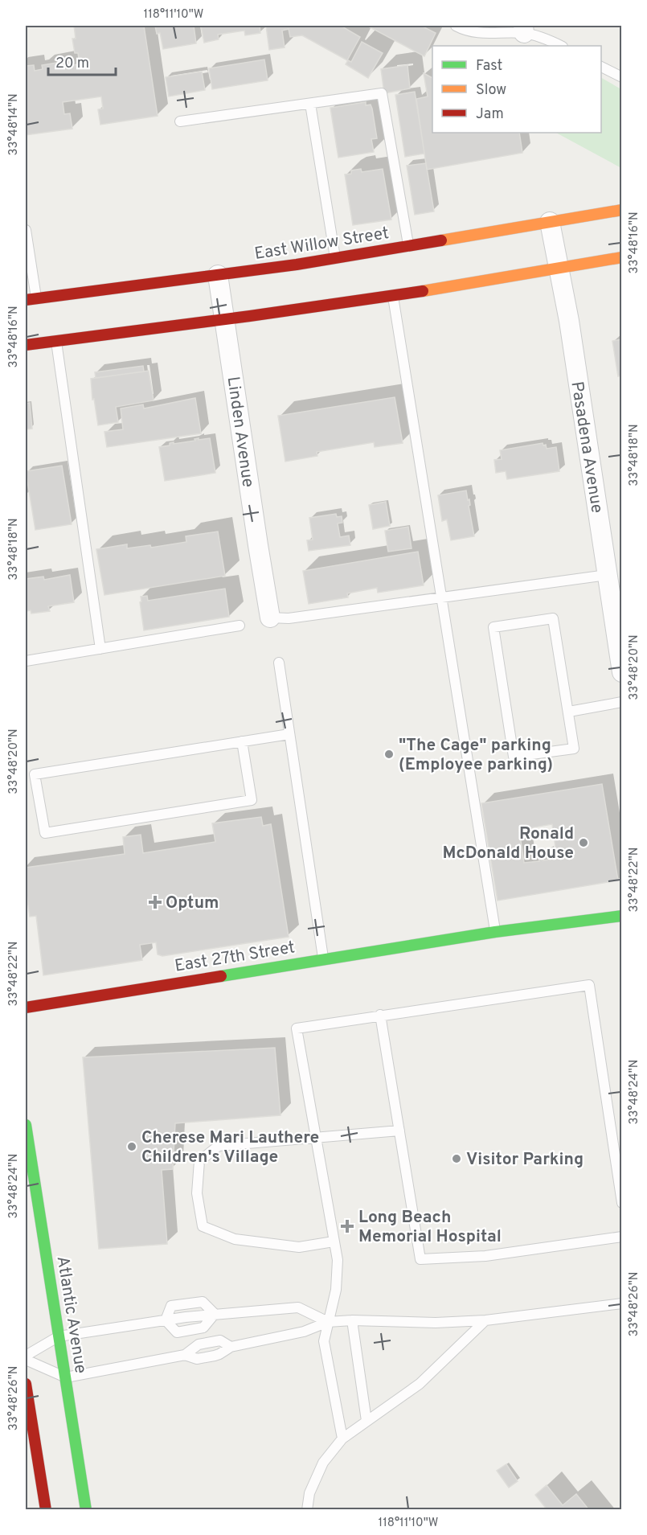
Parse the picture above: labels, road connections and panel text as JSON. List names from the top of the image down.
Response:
{
  "streets": {
    "main road": ["East Willow Street", "East 27th Street", "Atlantic Avenue"],
    "street": ["Linden Avenue", "Pasadena Avenue"]
  },
  "crossings": [
    ["East Willow Street", "Linden Avenue"],
    ["East Willow Street", "Pasadena Avenue"]
  ],
  "places": {
    "other": [
      "\"The Cage\" parking (Employee parking)",
      "Ronald McDonald House",
      "Cherese Mari Lauthere Children's Village",
      "Visitor Parking"
    ],
    "health": ["Optum", "Long Beach Memorial Hospital"]
  },
  "legend": ["Fast", "Slow", "Jam"],
  "scale_bar": "20 m",
  "coordinates": [
    "118°11'10\"W",
    "33°48'14\"N",
    "33°48'16\"N",
    "33°48'18\"N",
    "33°48'20\"N",
    "33°48'22\"N",
    "33°48'24\"N",
    "33°48'26\"N"
  ]
}
